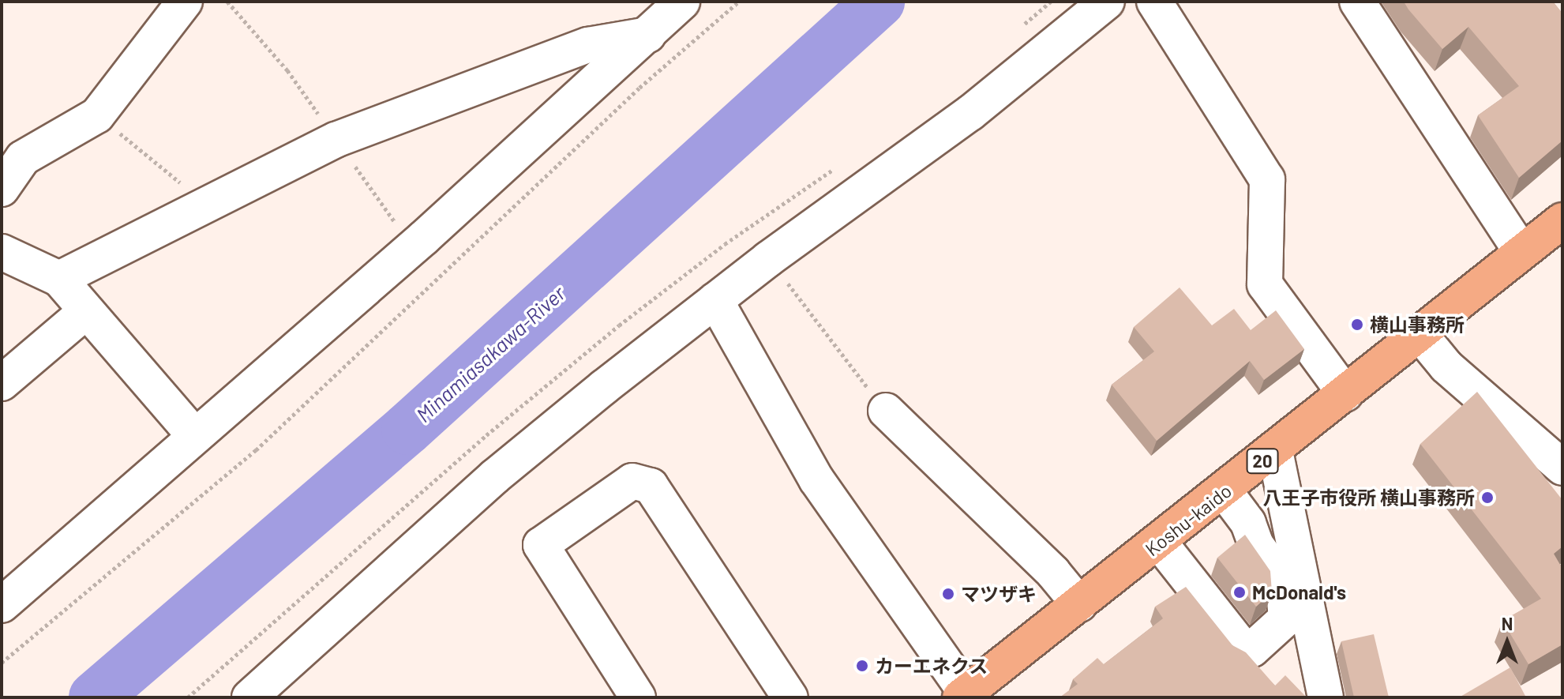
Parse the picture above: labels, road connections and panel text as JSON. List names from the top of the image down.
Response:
{
  "streets": {
    "highway": ["20", "Koshu-kaido"]
  },
  "water": ["Minamiasakawa-River"],
  "places": [
    "横山事務所",
    "八王子市役所 横山事務所",
    "McDonald's",
    "マツザキ",
    "カーエネクス"
  ],
  "north": "top"
}
